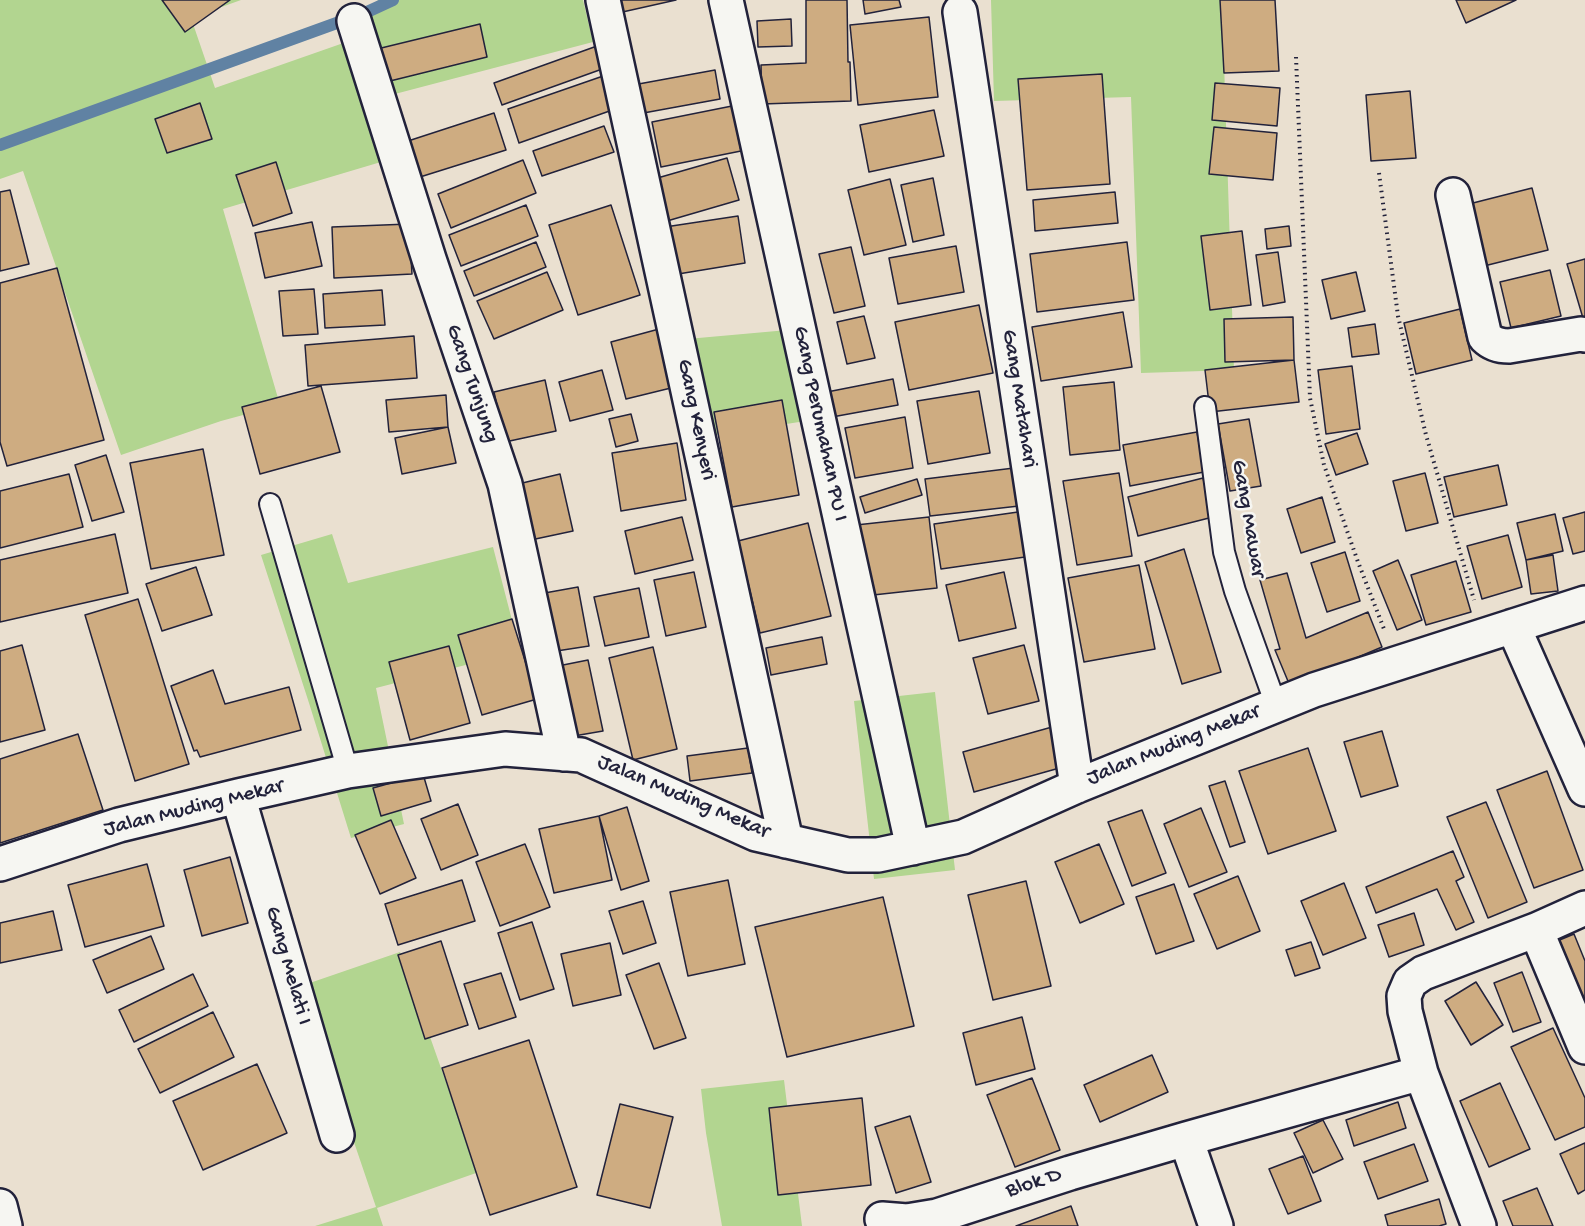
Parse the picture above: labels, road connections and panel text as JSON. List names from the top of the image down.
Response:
{
  "streets": {
    "street": [
      "Gang Tunjung",
      "Gang Matahari",
      "Gang Kenyeri",
      "Gang Perumahan PU I",
      "Jalan Muding Mekar",
      "Gang Melati I",
      "Blok D"
    ],
    "lane": ["Gang Mawar"]
  },
  "crossings": [
    ["Gang Tunjung", "Jalan Muding Mekar"],
    ["Gang Matahari", "Jalan Muding Mekar"],
    ["Gang Kenyeri", "Jalan Muding Mekar"],
    ["Gang Perumahan PU I", "Jalan Muding Mekar"],
    ["Gang Mawar", "Jalan Muding Mekar"],
    ["Jalan Muding Mekar", "Gang Melati I"]
  ]
}
